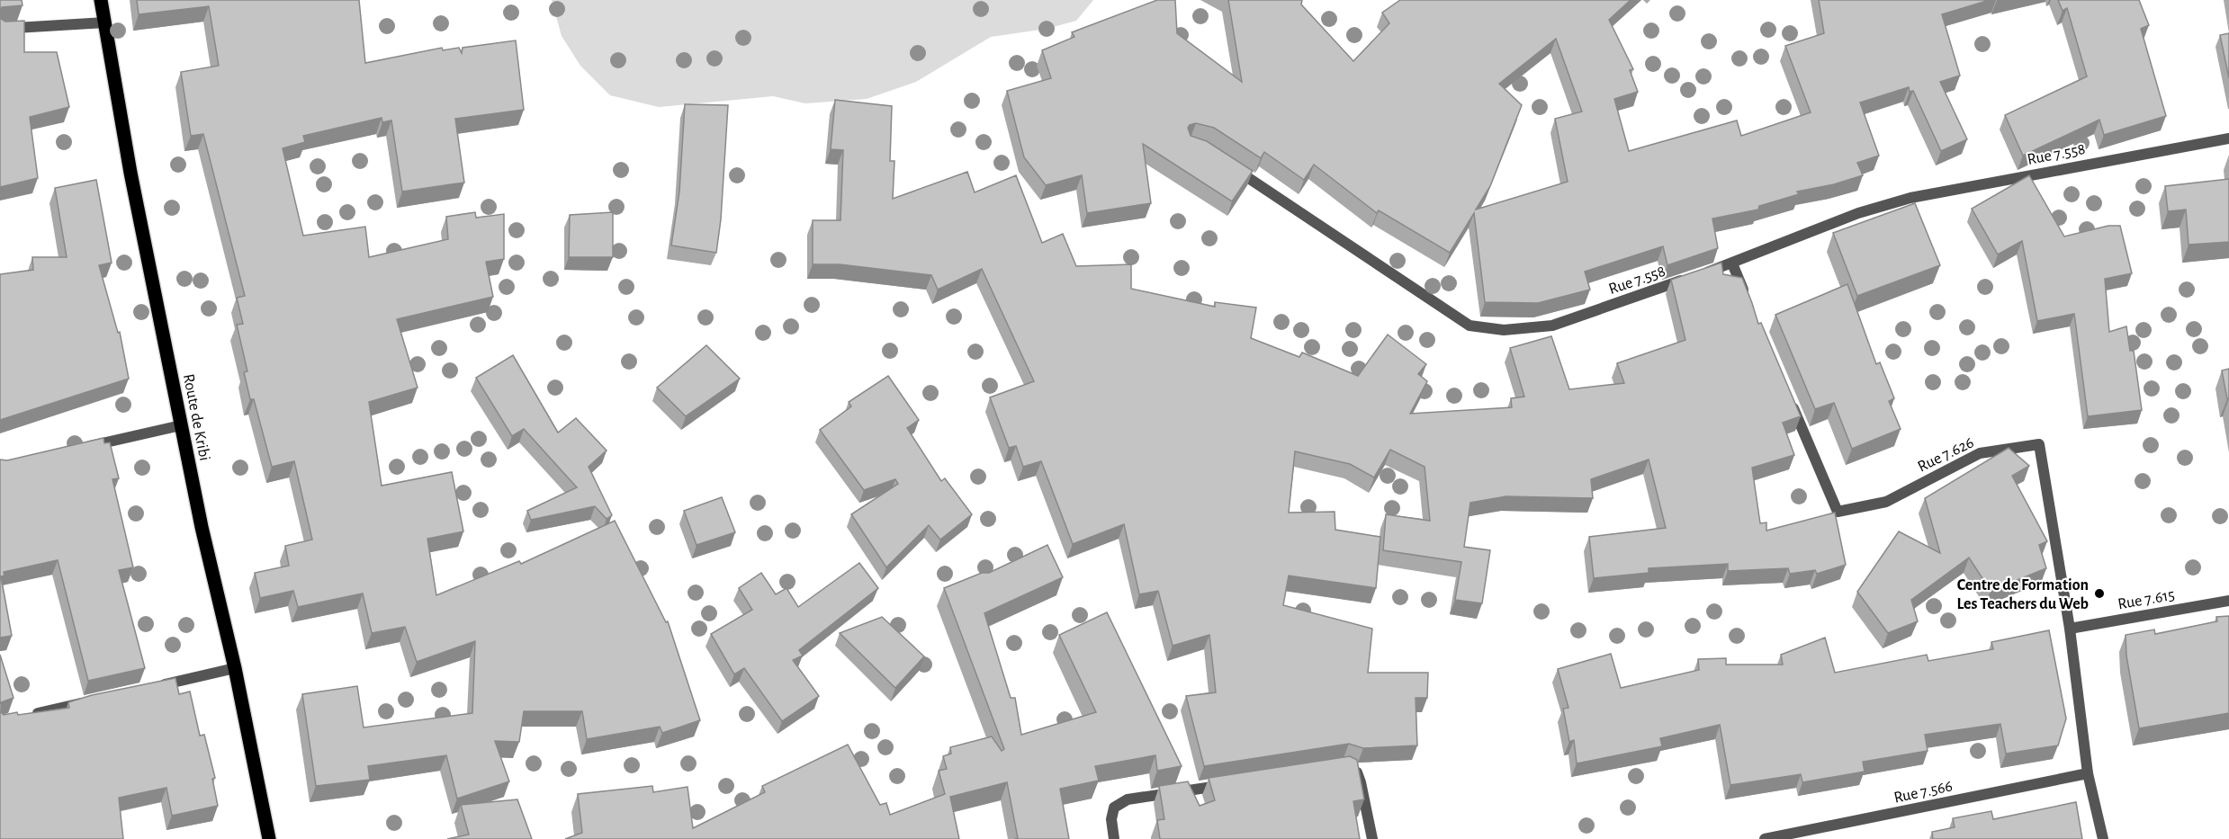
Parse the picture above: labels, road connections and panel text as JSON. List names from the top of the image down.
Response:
{
  "streets": {
    "main road": ["Route de Kribi"],
    "street": [
      "Rue 7.558",
      "Rue 7.626",
      "Rue 7.615",
      "Rue 7.566"
    ]
  },
  "crossings": [
    ["Rue 7.626", "Rue 7.615"],
    ["Rue 7.626", "Rue 7.566"]
  ],
  "places": ["Centre de Formation Les Teachers du Web"]
}
